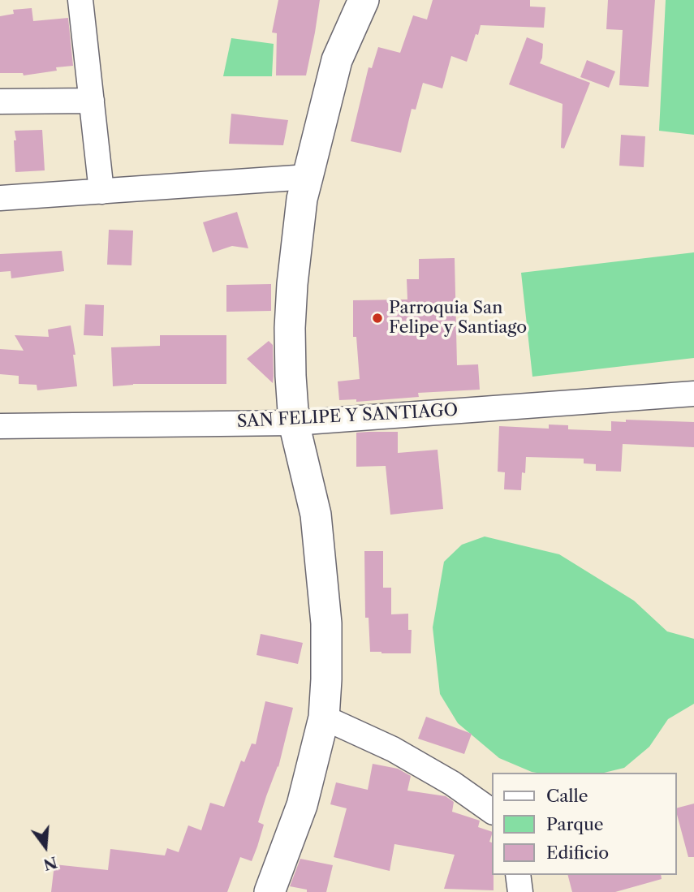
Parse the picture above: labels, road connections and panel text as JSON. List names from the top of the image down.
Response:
{
  "streets": {
    "street": ["SAN FELIPE Y SANTIAGO"]
  },
  "places": ["Parroquia San Felipe y Santiago"],
  "legend": ["Calle", "Parque", "Edificio"],
  "north": "bottom"
}
